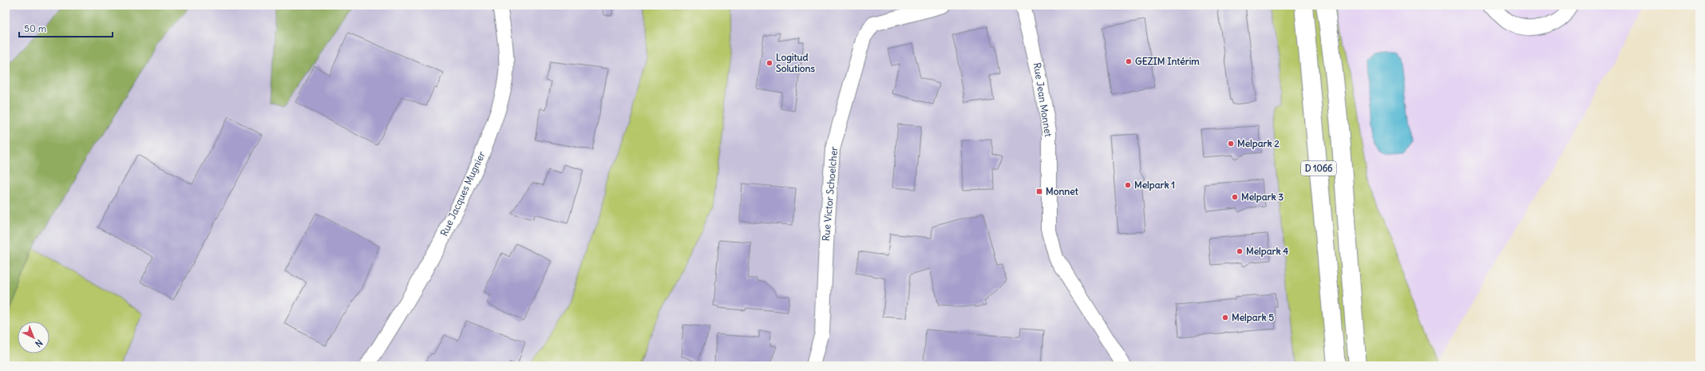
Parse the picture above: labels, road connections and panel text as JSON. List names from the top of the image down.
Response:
{
  "streets": {
    "highway": ["D 1066"],
    "street": ["Rue Jean Monnet", "Rue Jacques Mugnier", "Rue Victor Schoelcher"]
  },
  "places": {
    "other": [
      "GEZIM Intérim",
      "Logitud Solutions",
      "Melpark 2",
      "Melpark 1",
      "Melpark 3",
      "Melpark 4",
      "Melpark 5"
    ],
    "transit": ["Monnet"]
  },
  "scale_bar": "50 m",
  "north": "bottom right"
}
